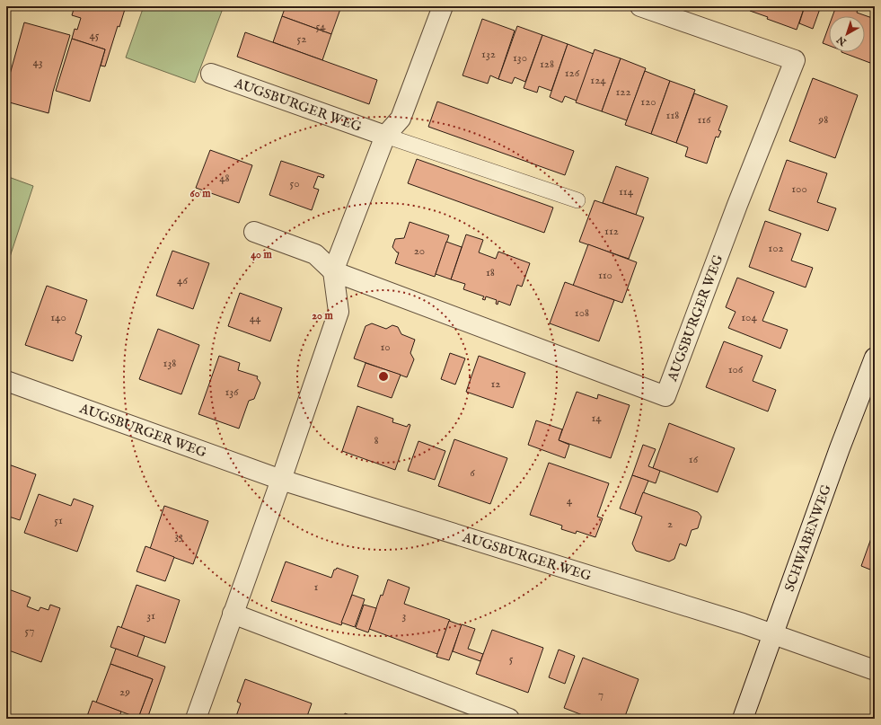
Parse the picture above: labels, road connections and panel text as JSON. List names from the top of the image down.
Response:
{
  "streets": {
    "street": ["AUGSBURGER WEG", "SCHWABENWEG"]
  },
  "crossings": [
    ["AUGSBURGER WEG", "SCHWABENWEG"]
  ],
  "house_numbers": [
    "54",
    "45",
    "52",
    "132",
    "130",
    "43",
    "128",
    "126",
    "124",
    "122",
    "120",
    "118",
    "116",
    "98",
    "48",
    "50",
    "100",
    "114",
    "112",
    "102",
    "20",
    "18",
    "110",
    "46",
    "108",
    "140",
    "104",
    "44",
    "10",
    "138",
    "106",
    "12",
    "136",
    "14",
    "8",
    "16",
    "6",
    "4",
    "51",
    "2",
    "33",
    "1",
    "31",
    "3",
    "57",
    "5",
    "29",
    "7"
  ],
  "north": "bottom left",
  "rings": ["60 m", "40 m", "20 m"]
}
